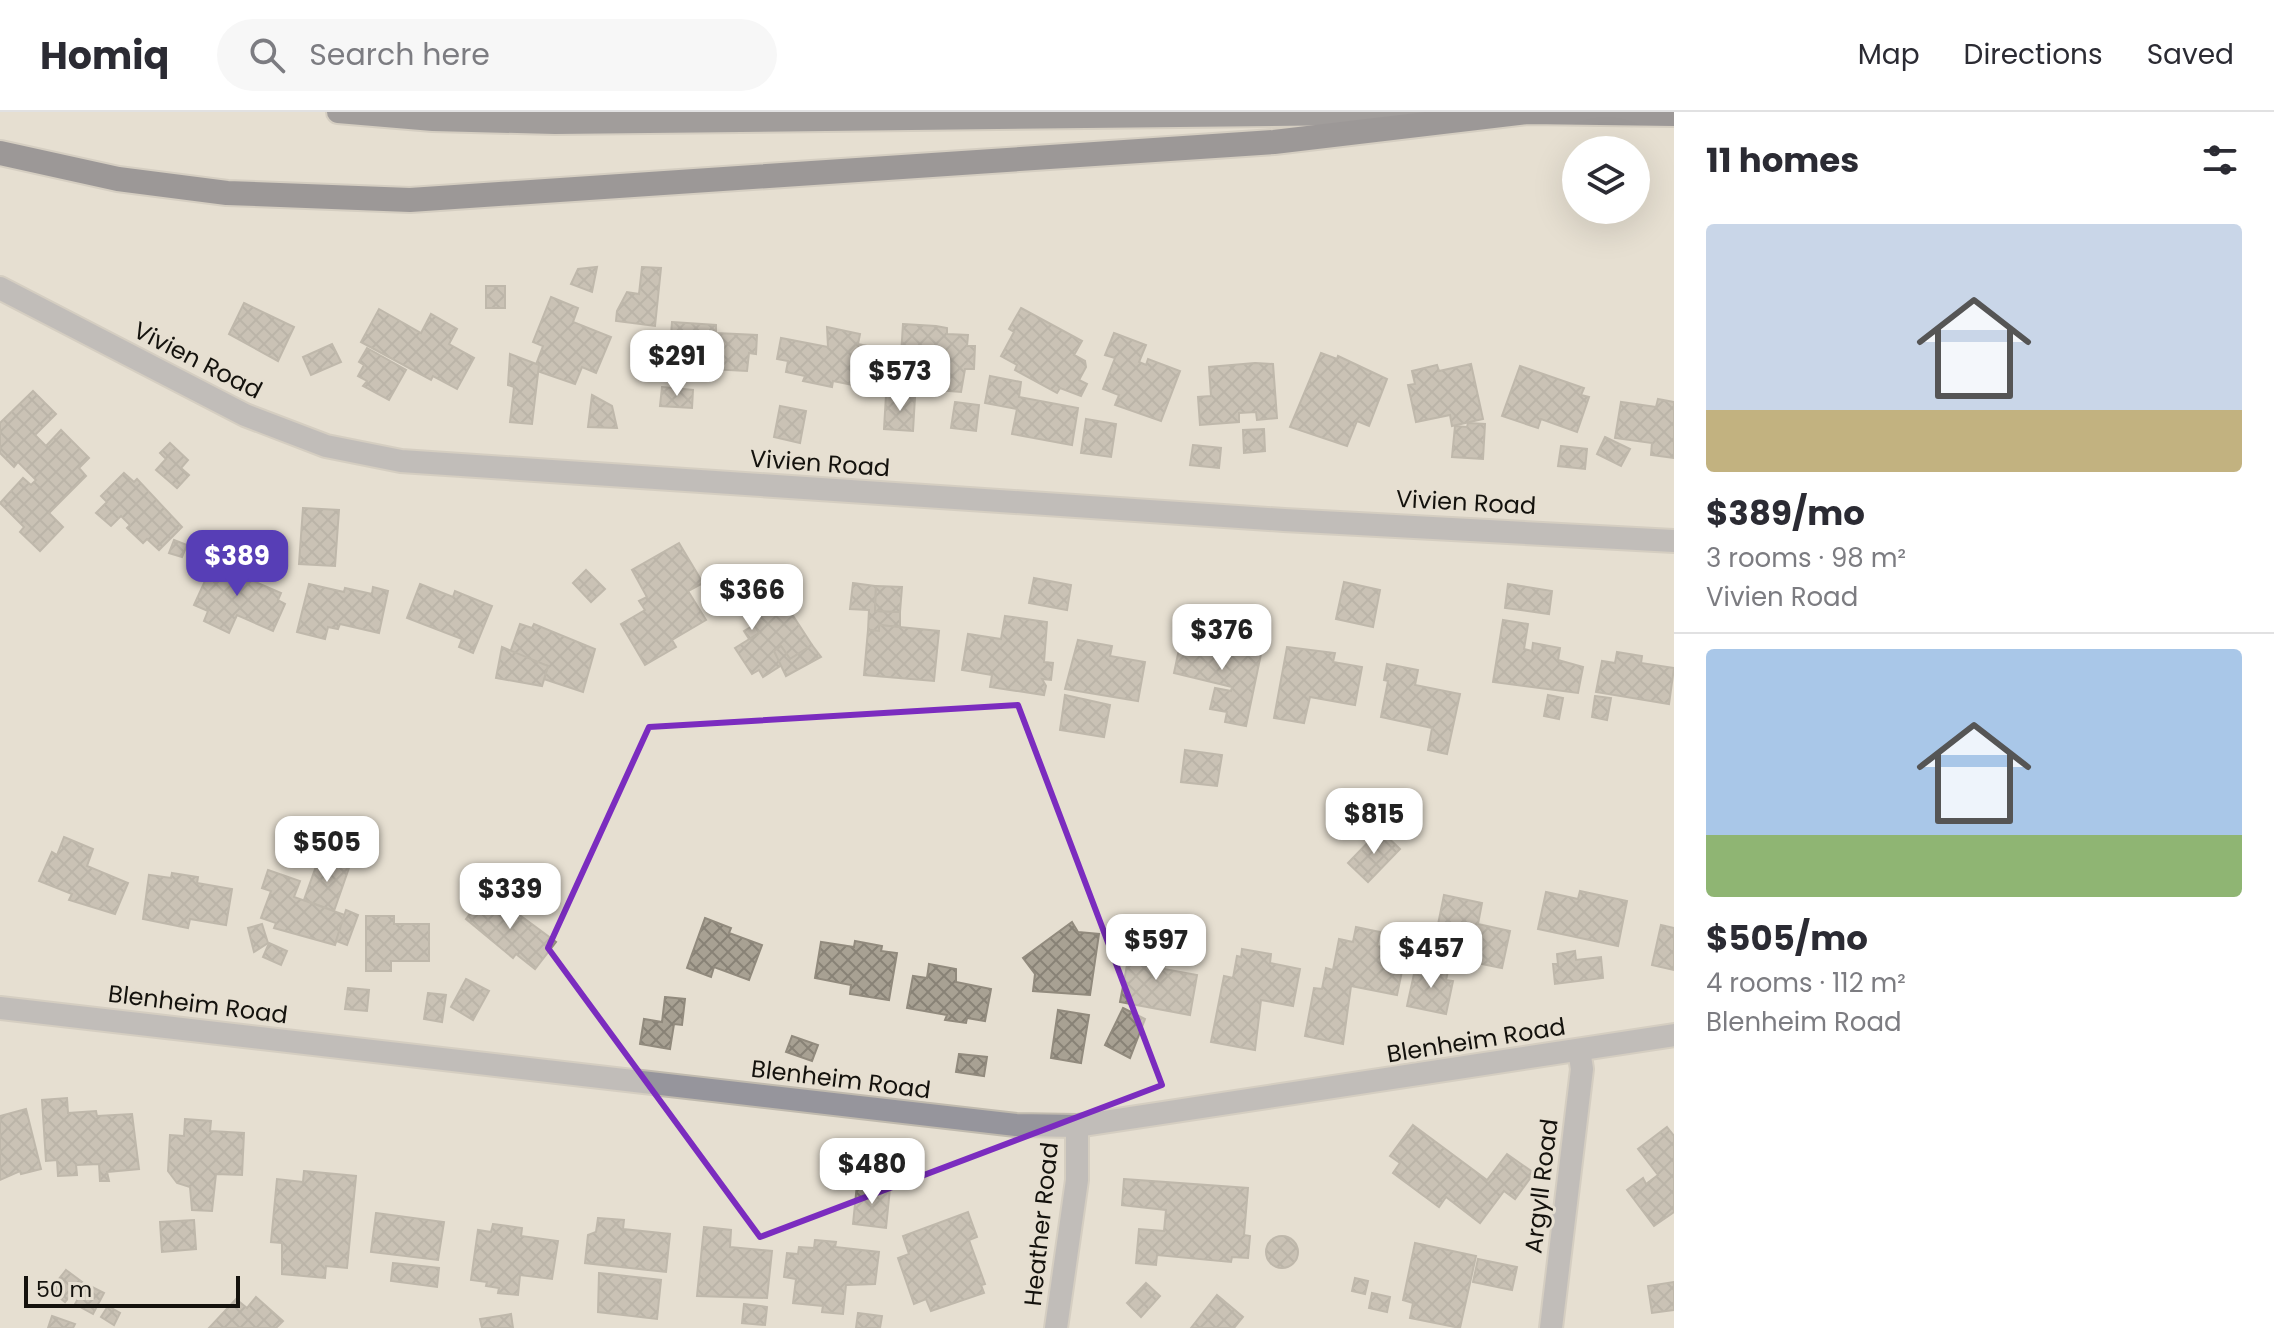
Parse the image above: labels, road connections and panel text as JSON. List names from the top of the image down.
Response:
{
  "streets": {
    "street": [
      "Vivien Road",
      "Blenheim Road",
      "Argyll Road",
      "Heather Road"
    ]
  },
  "crossings": [
    ["Blenheim Road", "Argyll Road"],
    ["Blenheim Road", "Heather Road"]
  ],
  "scale_bar": "50 m",
  "page": {
    "header": "Homiq",
    "search": "Search here",
    "nav": ["Map", "Directions", "Saved"],
    "heading": "11 homes",
    "list": [
      {
        "name": "$389/mo",
        "note": "3 rooms · 98 m² · Vivien Road"
      },
      {
        "name": "$505/mo",
        "note": "4 rooms · 112 m² · Blenheim Road"
      }
    ],
    "price": [
      "$291",
      "$573",
      "$389",
      "$366",
      "$376",
      "$815",
      "$505",
      "$339",
      "$597",
      "$457",
      "$480"
    ],
    "scale": "50 m"
  }
}
